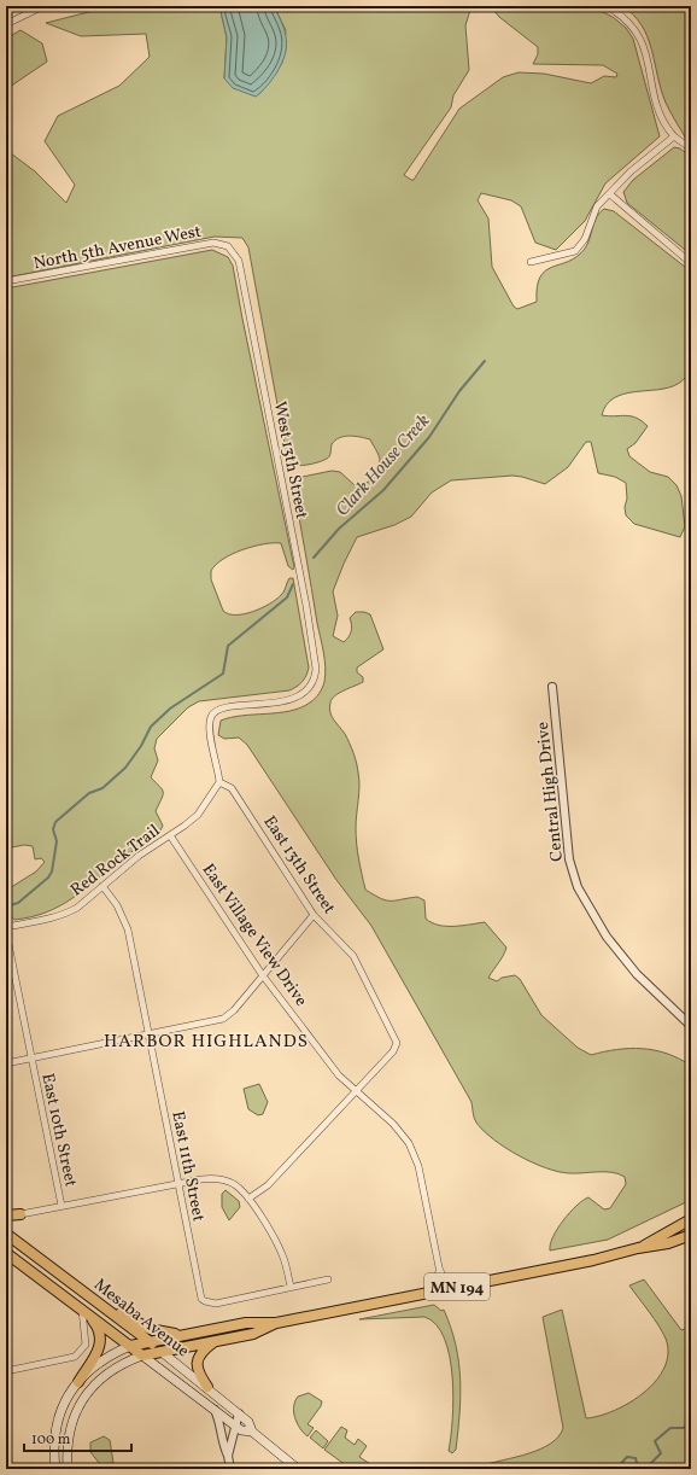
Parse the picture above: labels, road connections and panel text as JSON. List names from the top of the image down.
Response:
{
  "streets": {
    "highway": ["MN 194", "Mesaba Avenue"],
    "street": [
      "North 5th Avenue West",
      "West 13th Street",
      "Central High Drive",
      "Red Rock Trail",
      "East 13th Street",
      "East Village View Drive",
      "East 10th Street",
      "East 11th Street"
    ]
  },
  "crossings": [
    ["North 5th Avenue West", "West 13th Street"],
    ["West 13th Street", "Red Rock Trail"],
    ["West 13th Street", "East 13th Street"],
    ["Red Rock Trail", "East 13th Street"],
    ["Red Rock Trail", "East Village View Drive"],
    ["Red Rock Trail", "East 11th Street"],
    ["East 13th Street", "East Village View Drive"],
    ["MN 194", "Mesaba Avenue"]
  ],
  "districts": ["HARBOR HIGHLANDS"],
  "water": ["Clark House Creek"],
  "scale_bar": "100 m"
}
